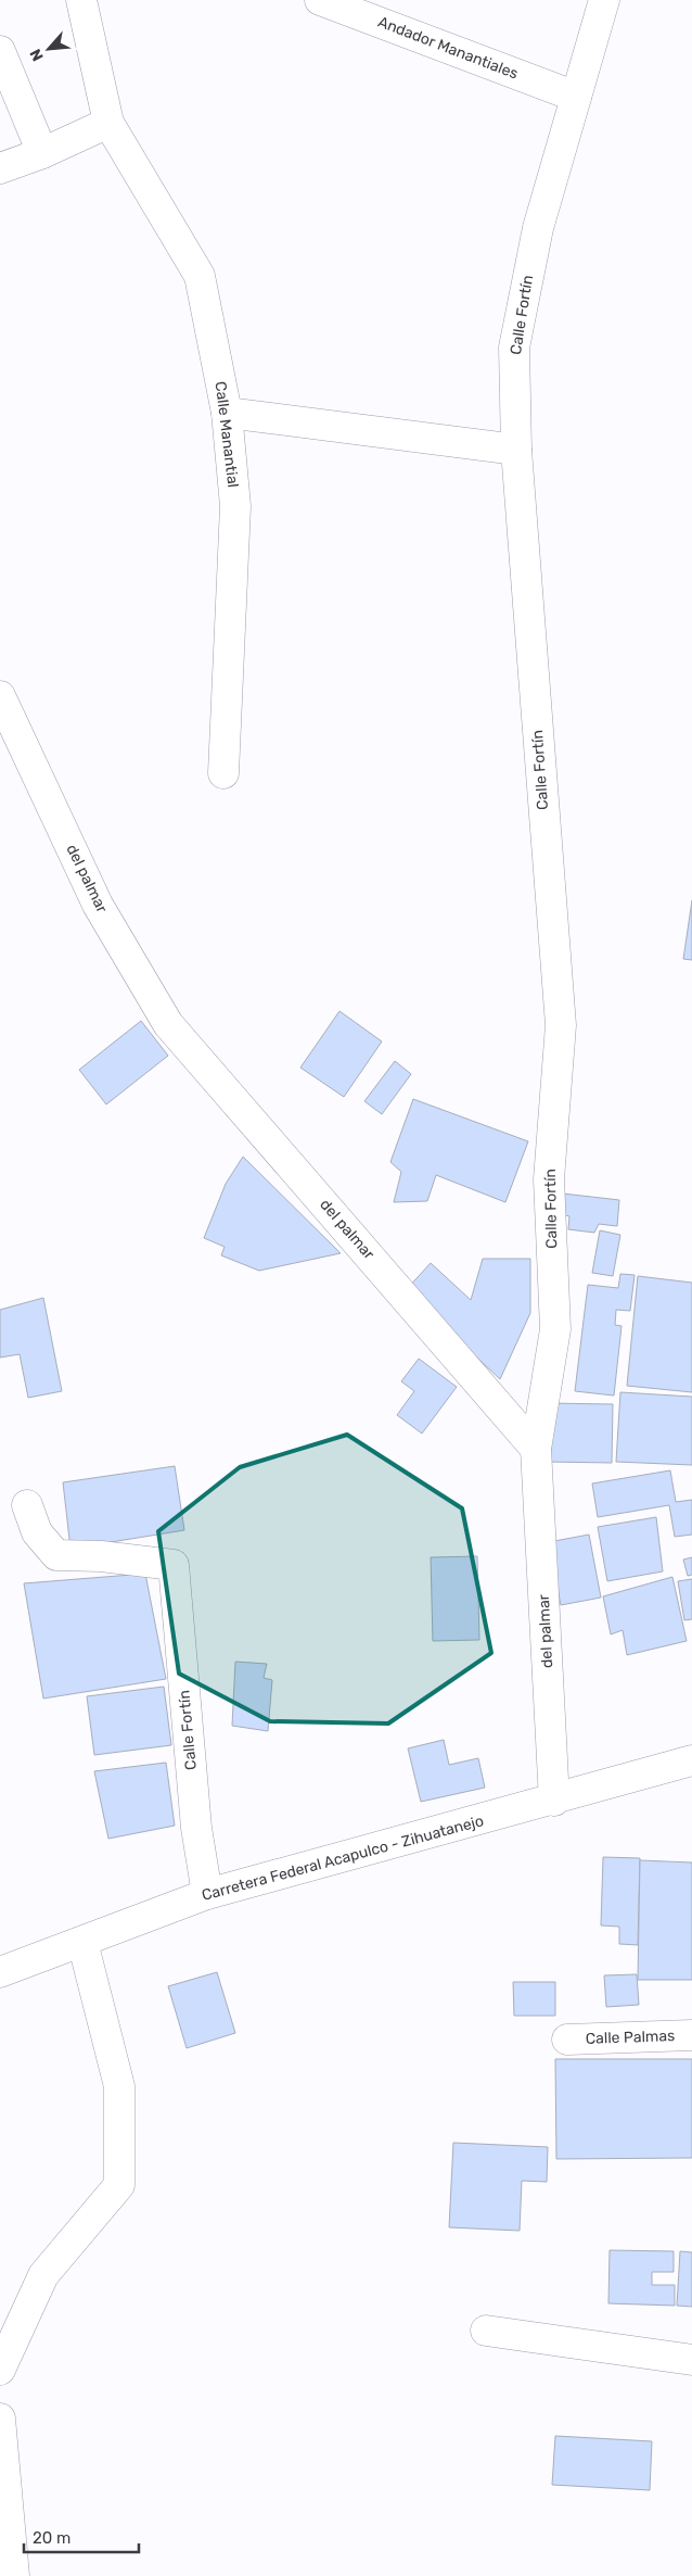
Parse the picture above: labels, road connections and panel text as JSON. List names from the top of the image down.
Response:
{
  "streets": {
    "street": [
      "Andador Manantiales",
      "Calle Fortín",
      "Calle Manantial",
      "del palmar",
      "Carretera Federal Acapulco - Zihuatanejo",
      "Calle Palmas"
    ]
  },
  "crossings": [
    ["Andador Manantiales", "Calle Fortín"],
    ["Calle Fortín", "del palmar"],
    ["Calle Fortín", "Carretera Federal Acapulco - Zihuatanejo"],
    ["del palmar", "Carretera Federal Acapulco - Zihuatanejo"]
  ],
  "scale_bar": "20 m",
  "north": "bottom left"
}
